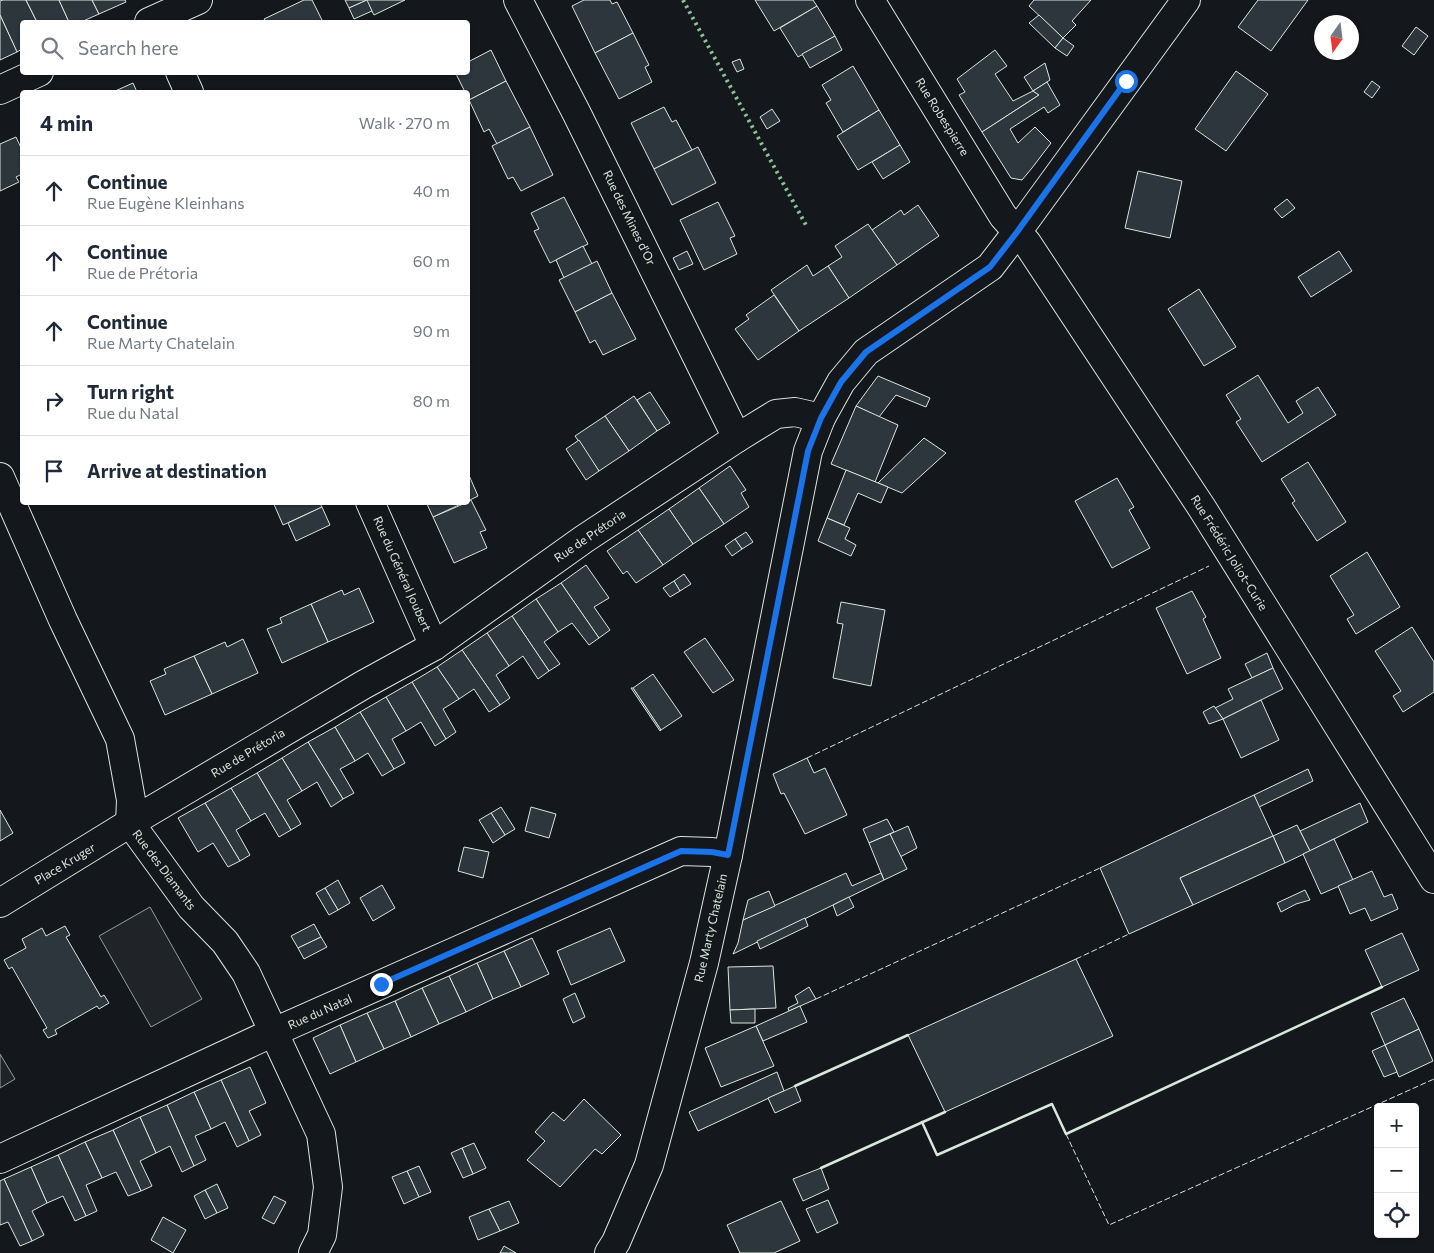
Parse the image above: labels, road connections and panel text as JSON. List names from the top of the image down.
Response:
{
  "streets": {
    "street": [
      "Rue Robespierre",
      "Rue des Mines d'Or",
      "Rue de Prétoria",
      "Rue Frédéric Joliot-Curie",
      "Rue du Général Joubert",
      "Place Kruger",
      "Rue des Diamants",
      "Rue Marty Chatelain",
      "Rue du Natal"
    ]
  },
  "crossings": [
    ["Rue Robespierre", "Rue Frédéric Joliot-Curie"],
    ["Rue des Mines d'Or", "Rue de Prétoria"],
    ["Rue de Prétoria", "Rue du Général Joubert"],
    ["Rue de Prétoria", "Place Kruger"],
    ["Rue de Prétoria", "Rue des Diamants"],
    ["Rue de Prétoria", "Rue Marty Chatelain"],
    ["Place Kruger", "Rue des Diamants"],
    ["Rue des Diamants", "Rue du Natal"],
    ["Rue Marty Chatelain", "Rue du Natal"]
  ],
  "north": "bottom",
  "page": {
    "search": "Search here",
    "heading": ["4 min", "Walk · 270 m"],
    "list": [
      ["Continue", "Rue Eugène Kleinhans", "40 m"],
      ["Continue", "Rue de Prétoria", "60 m"],
      ["Continue", "Rue Marty Chatelain", "90 m"],
      ["Turn right", "Rue du Natal", "80 m"],
      "Arrive at destination"
    ],
    "map_buttons": ["+", "−"]
  }
}
